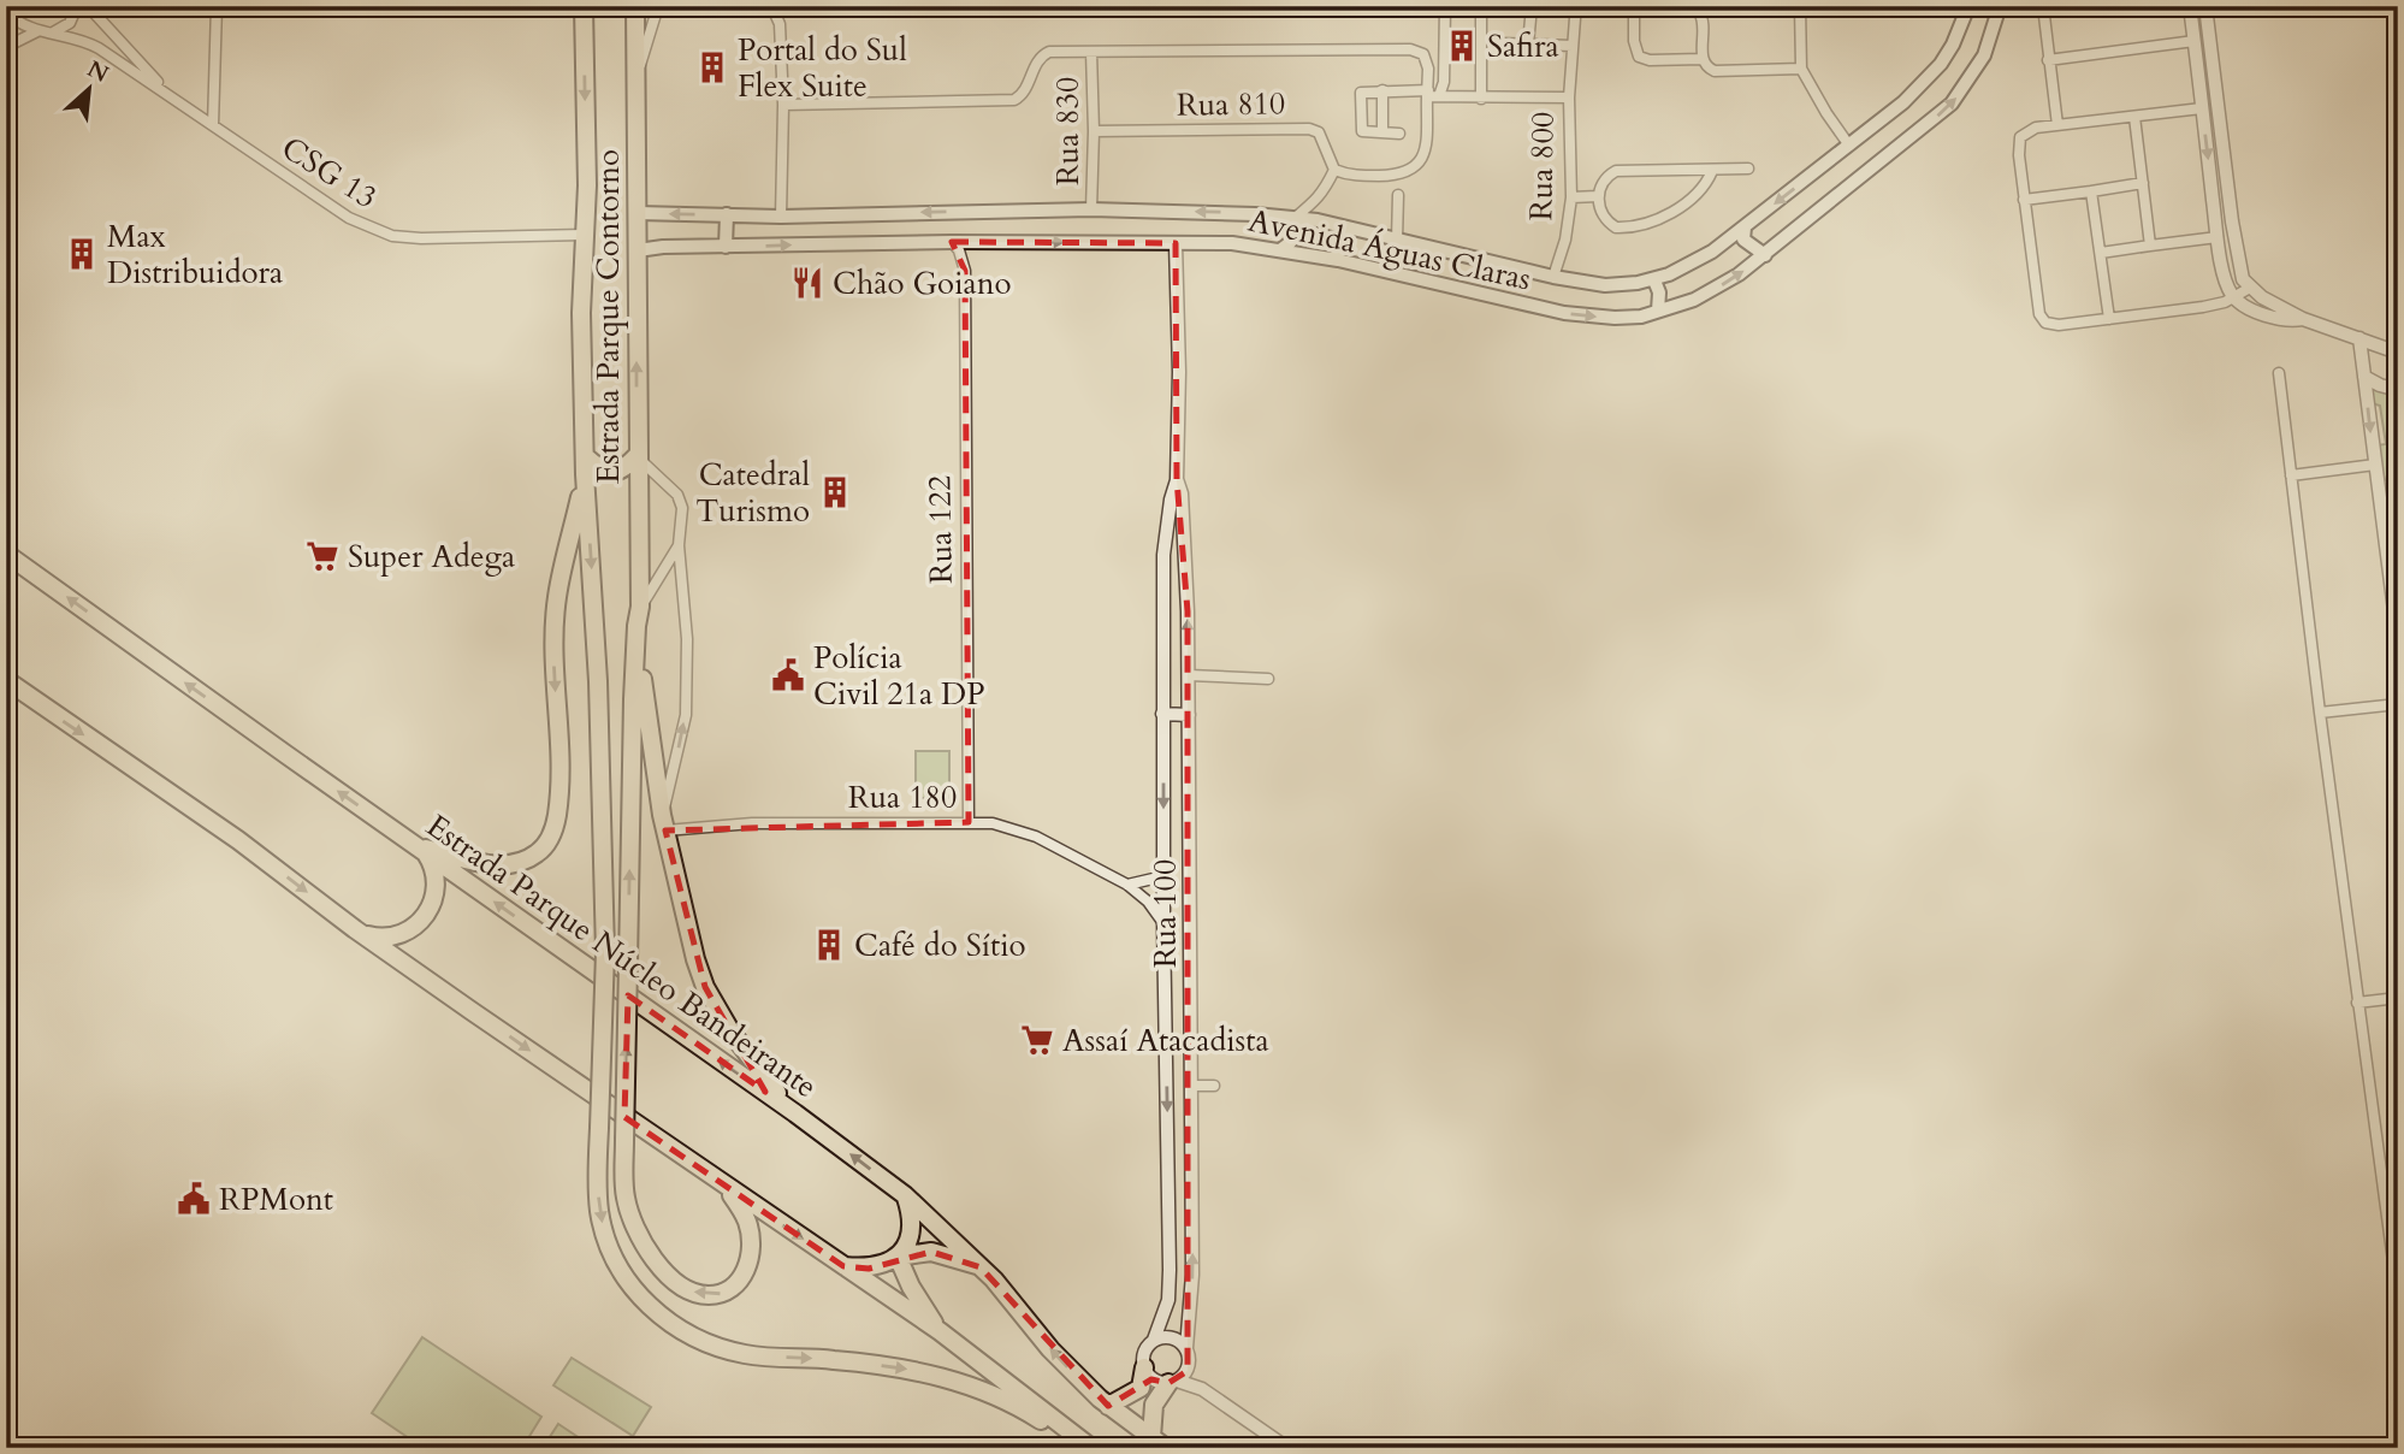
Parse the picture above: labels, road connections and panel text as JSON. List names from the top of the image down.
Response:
{
  "streets": {
    "highway": ["Estrada Parque Contorno", "Estrada Parque Núcleo Bandeirante"],
    "main road": ["Avenida Águas Claras"],
    "street": [
      "Rua 810",
      "Rua 830",
      "Rua 800",
      "CSG 13",
      "Rua 122",
      "Rua 180",
      "Rua 100"
    ]
  },
  "crossings": [
    ["Rua 810", "Rua 830"],
    ["Rua 830", "Avenida Águas Claras"],
    ["Rua 800", "Avenida Águas Claras"],
    ["CSG 13", "Estrada Parque Contorno"],
    ["Avenida Águas Claras", "Estrada Parque Contorno"],
    ["Avenida Águas Claras", "Rua 122"],
    ["Avenida Águas Claras", "Rua 100"],
    ["Rua 122", "Rua 180"],
    ["Rua 180", "Rua 100"]
  ],
  "places": {
    "building": [
      "Safira",
      "Portal do Sul Flex Suite",
      "Max Distribuidora",
      "Catedral Turismo",
      "Café do Sítio"
    ],
    "restaurant": ["Chão Goiano"],
    "supermarket": ["Super Adega", "Assaí Atacadista"],
    "public building": ["Polícia Civil 21a DP", "RPMont"]
  },
  "north": "top right"
}
